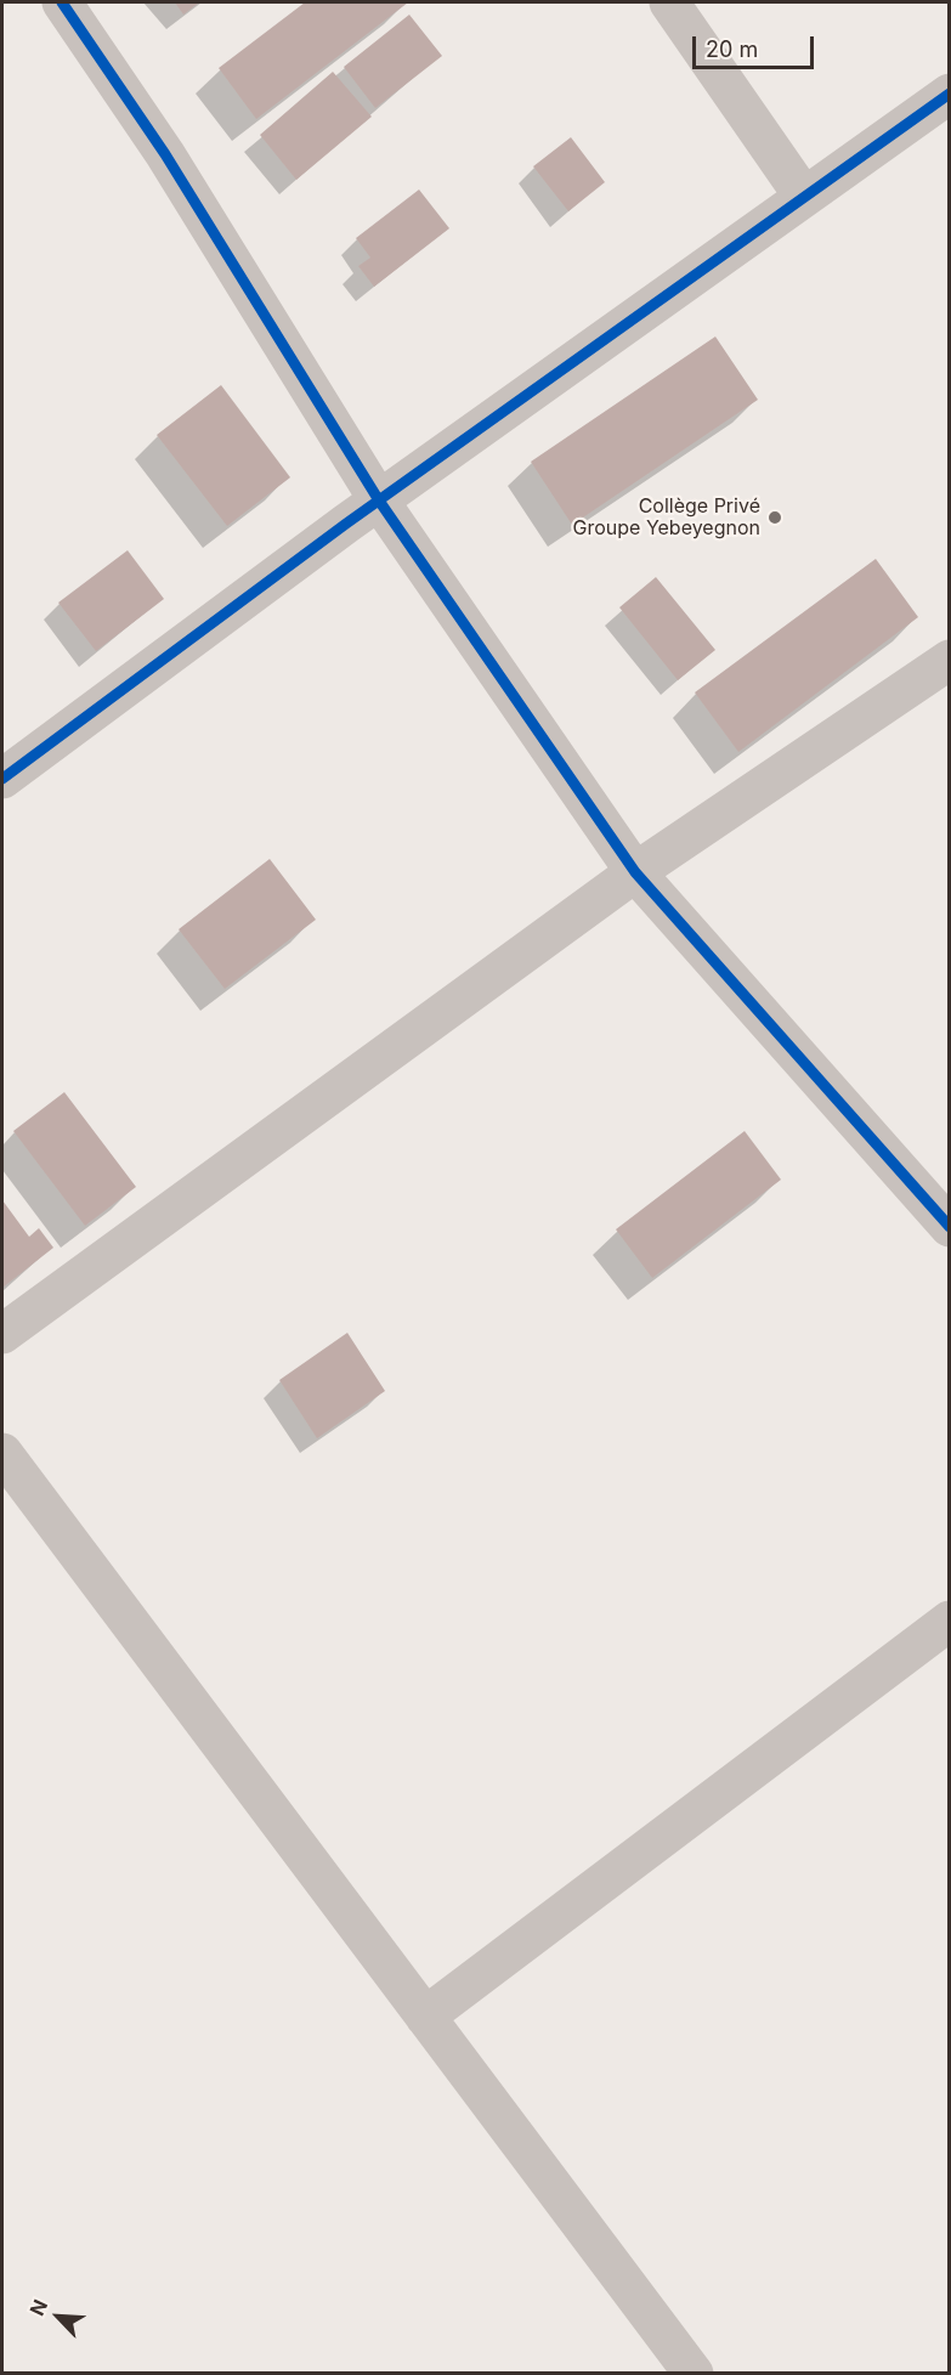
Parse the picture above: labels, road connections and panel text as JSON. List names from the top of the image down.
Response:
{
  "places": ["Collège Privé Groupe Yebeyegnon"],
  "scale_bar": "20 m",
  "north": "top left"
}
